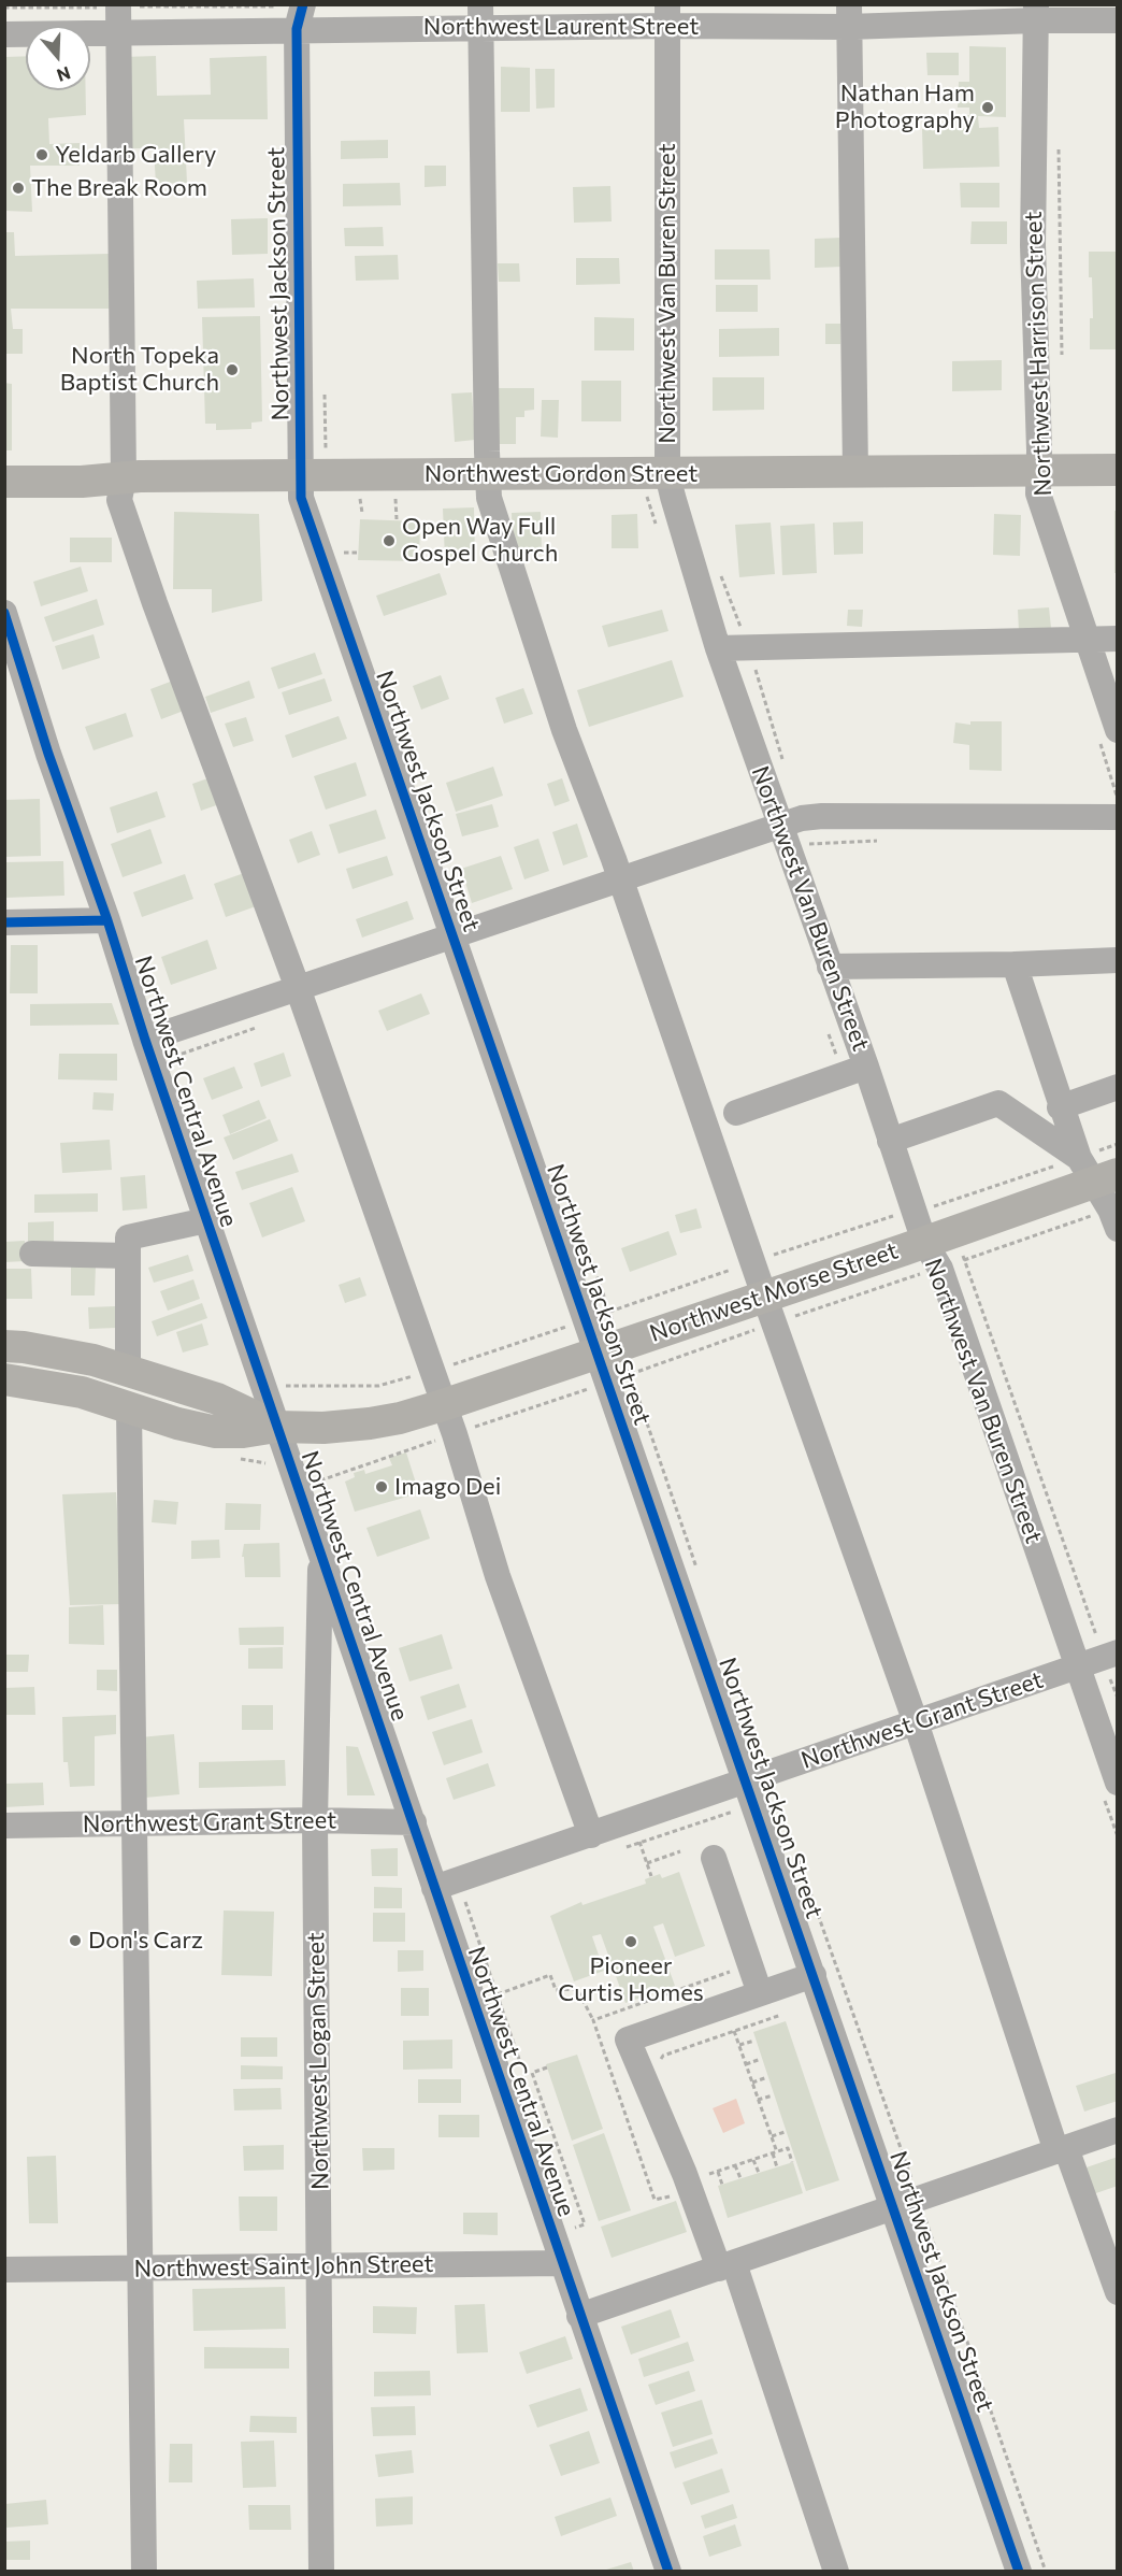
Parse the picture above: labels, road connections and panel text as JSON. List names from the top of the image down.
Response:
{
  "streets": {
    "main road": ["Northwest Gordon Street", "Northwest Morse Street"],
    "street": [
      "Northwest Laurent Street",
      "Northwest Jackson Street",
      "Northwest Van Buren Street",
      "Northwest Harrison Street",
      "Northwest Central Avenue",
      "Northwest Grant Street",
      "Northwest Logan Street",
      "Northwest Saint John Street"
    ]
  },
  "crossings": [
    ["Northwest Laurent Street", "Northwest Jackson Street"],
    ["Northwest Laurent Street", "Northwest Van Buren Street"],
    ["Northwest Laurent Street", "Northwest Harrison Street"],
    ["Northwest Jackson Street", "Northwest Gordon Street"],
    ["Northwest Jackson Street", "Northwest Morse Street"],
    ["Northwest Jackson Street", "Northwest Grant Street"],
    ["Northwest Van Buren Street", "Northwest Gordon Street"],
    ["Northwest Van Buren Street", "Northwest Morse Street"],
    ["Northwest Van Buren Street", "Northwest Grant Street"],
    ["Northwest Harrison Street", "Northwest Gordon Street"],
    ["Northwest Central Avenue", "Northwest Morse Street"],
    ["Northwest Central Avenue", "Northwest Grant Street"],
    ["Northwest Central Avenue", "Northwest Logan Street"],
    ["Northwest Central Avenue", "Northwest Saint John Street"],
    ["Northwest Grant Street", "Northwest Logan Street"],
    ["Northwest Logan Street", "Northwest Saint John Street"]
  ],
  "places": [
    "Nathan Ham Photography",
    "Yeldarb Gallery",
    "The Break Room",
    "North Topeka Baptist Church",
    "Open Way Full Gospel Church",
    "Imago Dei",
    "Don's Carz",
    "Pioneer Curtis Homes"
  ],
  "north": "bottom"
}
